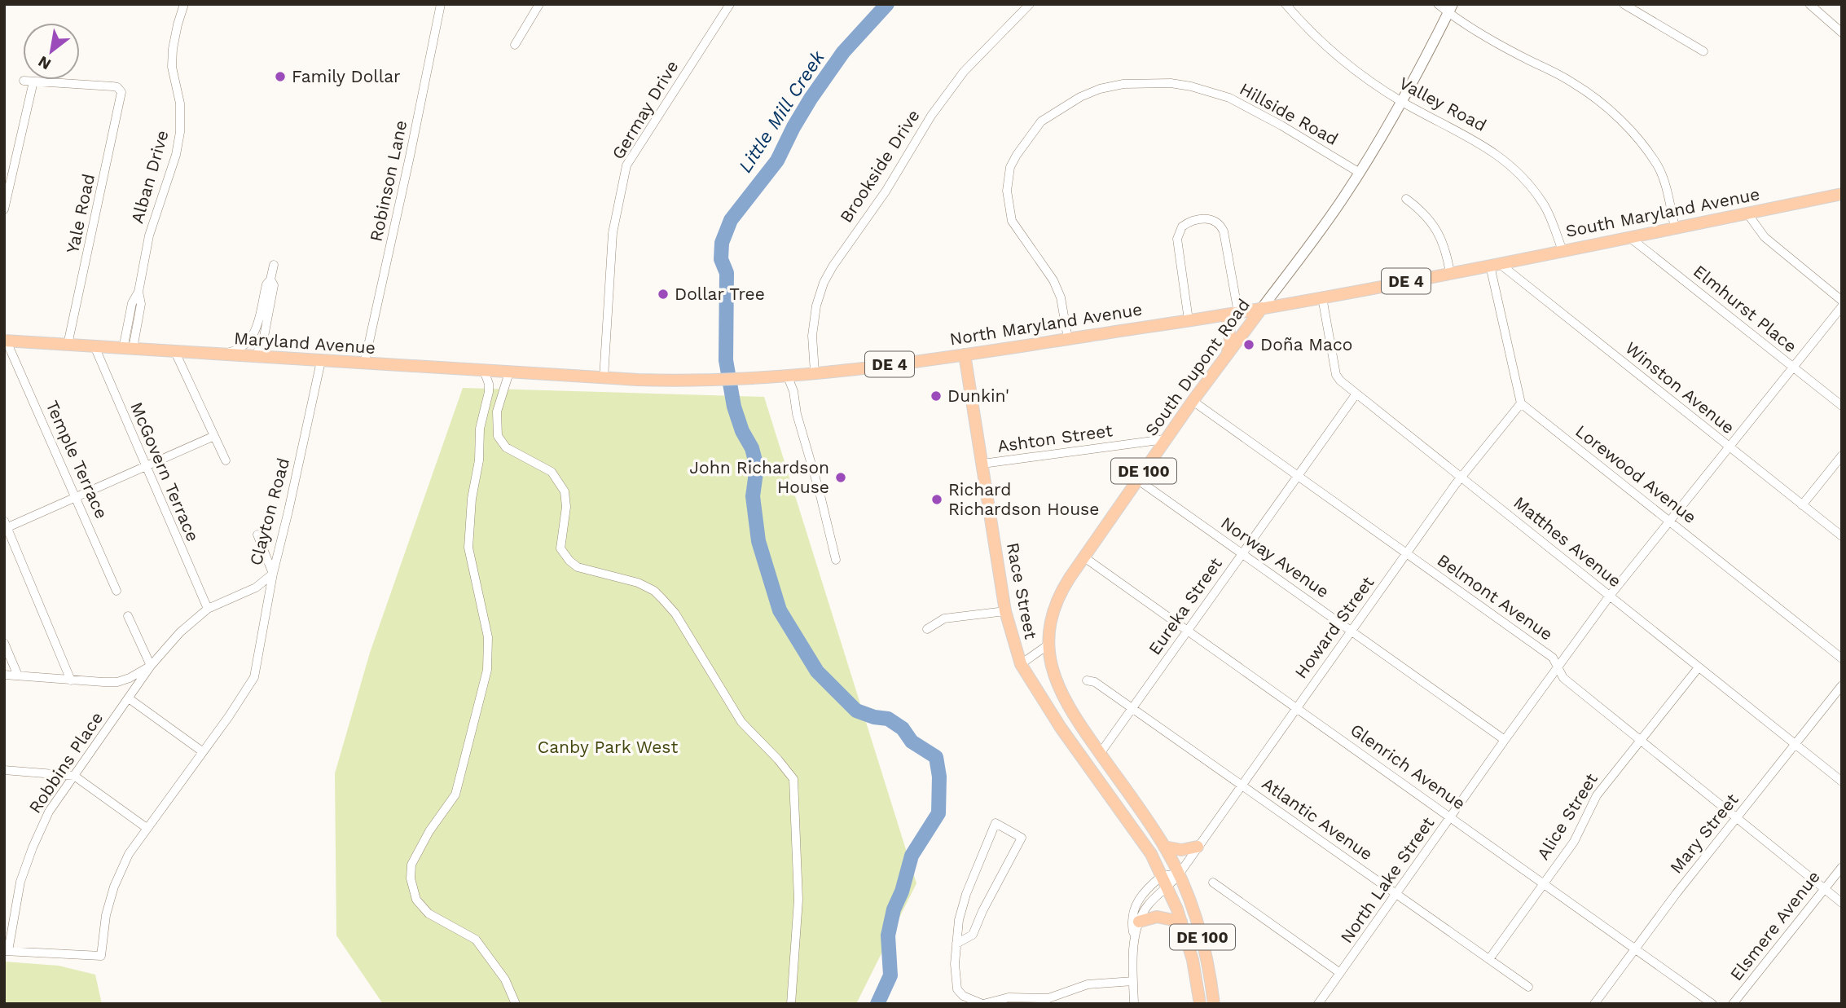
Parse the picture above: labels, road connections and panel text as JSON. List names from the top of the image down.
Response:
{
  "streets": {
    "main road": [
      "South Maryland Avenue",
      "DE 4",
      "North Maryland Avenue",
      "Maryland Avenue",
      "South Dupont Road",
      "DE 100",
      "Race Street"
    ],
    "street": [
      "Valley Road",
      "Germay Drive",
      "Hillside Road",
      "Brookside Drive",
      "Alban Drive",
      "Robinson Lane",
      "Yale Road",
      "Elmhurst Place",
      "Winston Avenue",
      "Ashton Street",
      "Temple Terrace",
      "McGovern Terrace",
      "Lorewood Avenue",
      "Clayton Road",
      "Matthes Avenue",
      "Norway Avenue",
      "Belmont Avenue",
      "Eureka Street",
      "Howard Street",
      "Robbins Place",
      "Glenrich Avenue",
      "Alice Street",
      "Atlantic Avenue",
      "Mary Street",
      "North Lake Street",
      "Elsmere Avenue"
    ]
  },
  "crossings": [
    ["Valley Road", "South Maryland Avenue"],
    ["Valley Road", "South Dupont Road"],
    ["Germay Drive", "North Maryland Avenue"],
    ["Germay Drive", "Maryland Avenue"],
    ["Hillside Road", "North Maryland Avenue"],
    ["Hillside Road", "South Dupont Road"],
    ["Brookside Drive", "North Maryland Avenue"],
    ["Alban Drive", "Maryland Avenue"],
    ["Robinson Lane", "Maryland Avenue"],
    ["South Maryland Avenue", "Elmhurst Place"],
    ["South Maryland Avenue", "North Maryland Avenue"],
    ["South Maryland Avenue", "Winston Avenue"],
    ["Yale Road", "Maryland Avenue"],
    ["Elmhurst Place", "North Lake Street"],
    ["North Maryland Avenue", "Maryland Avenue"],
    ["North Maryland Avenue", "South Dupont Road"],
    ["North Maryland Avenue", "Winston Avenue"],
    ["North Maryland Avenue", "Matthes Avenue"],
    ["North Maryland Avenue", "Race Street"],
    ["Maryland Avenue", "Temple Terrace"],
    ["Maryland Avenue", "McGovern Terrace"],
    ["Maryland Avenue", "Clayton Road"],
    ["South Dupont Road", "Ashton Street"],
    ["South Dupont Road", "Norway Avenue"],
    ["South Dupont Road", "Belmont Avenue"],
    ["South Dupont Road", "Eureka Street"],
    ["South Dupont Road", "Howard Street"],
    ["South Dupont Road", "Glenrich Avenue"],
    ["Winston Avenue", "North Lake Street"],
    ["Ashton Street", "Race Street"],
    ["DE 100", "Race Street"],
    ["DE 100", "Howard Street"],
    ["McGovern Terrace", "Clayton Road"],
    ["Lorewood Avenue", "Howard Street"],
    ["Lorewood Avenue", "North Lake Street"],
    ["Clayton Road", "Robbins Place"],
    ["Matthes Avenue", "Eureka Street"],
    ["Matthes Avenue", "Howard Street"],
    ["Matthes Avenue", "Alice Street"],
    ["Matthes Avenue", "Mary Street"],
    ["Matthes Avenue", "North Lake Street"],
    ["Norway Avenue", "Eureka Street"],
    ["Norway Avenue", "Howard Street"],
    ["Norway Avenue", "North Lake Street"],
    ["Belmont Avenue", "Eureka Street"],
    ["Belmont Avenue", "Howard Street"],
    ["Belmont Avenue", "Alice Street"],
    ["Belmont Avenue", "Mary Street"],
    ["Belmont Avenue", "North Lake Street"],
    ["Belmont Avenue", "Elsmere Avenue"],
    ["Eureka Street", "Glenrich Avenue"],
    ["Eureka Street", "Atlantic Avenue"],
    ["Howard Street", "Glenrich Avenue"],
    ["Howard Street", "Atlantic Avenue"],
    ["Glenrich Avenue", "Alice Street"],
    ["Glenrich Avenue", "Mary Street"],
    ["Glenrich Avenue", "North Lake Street"],
    ["Alice Street", "Atlantic Avenue"],
    ["Atlantic Avenue", "North Lake Street"]
  ],
  "water": ["Little Mill Creek"],
  "parks": ["Canby Park West"],
  "places": [
    "Family Dollar",
    "Dollar Tree",
    "Doña Maco",
    "Dunkin'",
    "John Richardson House",
    "Richard Richardson House"
  ],
  "north": "bottom left"
}
